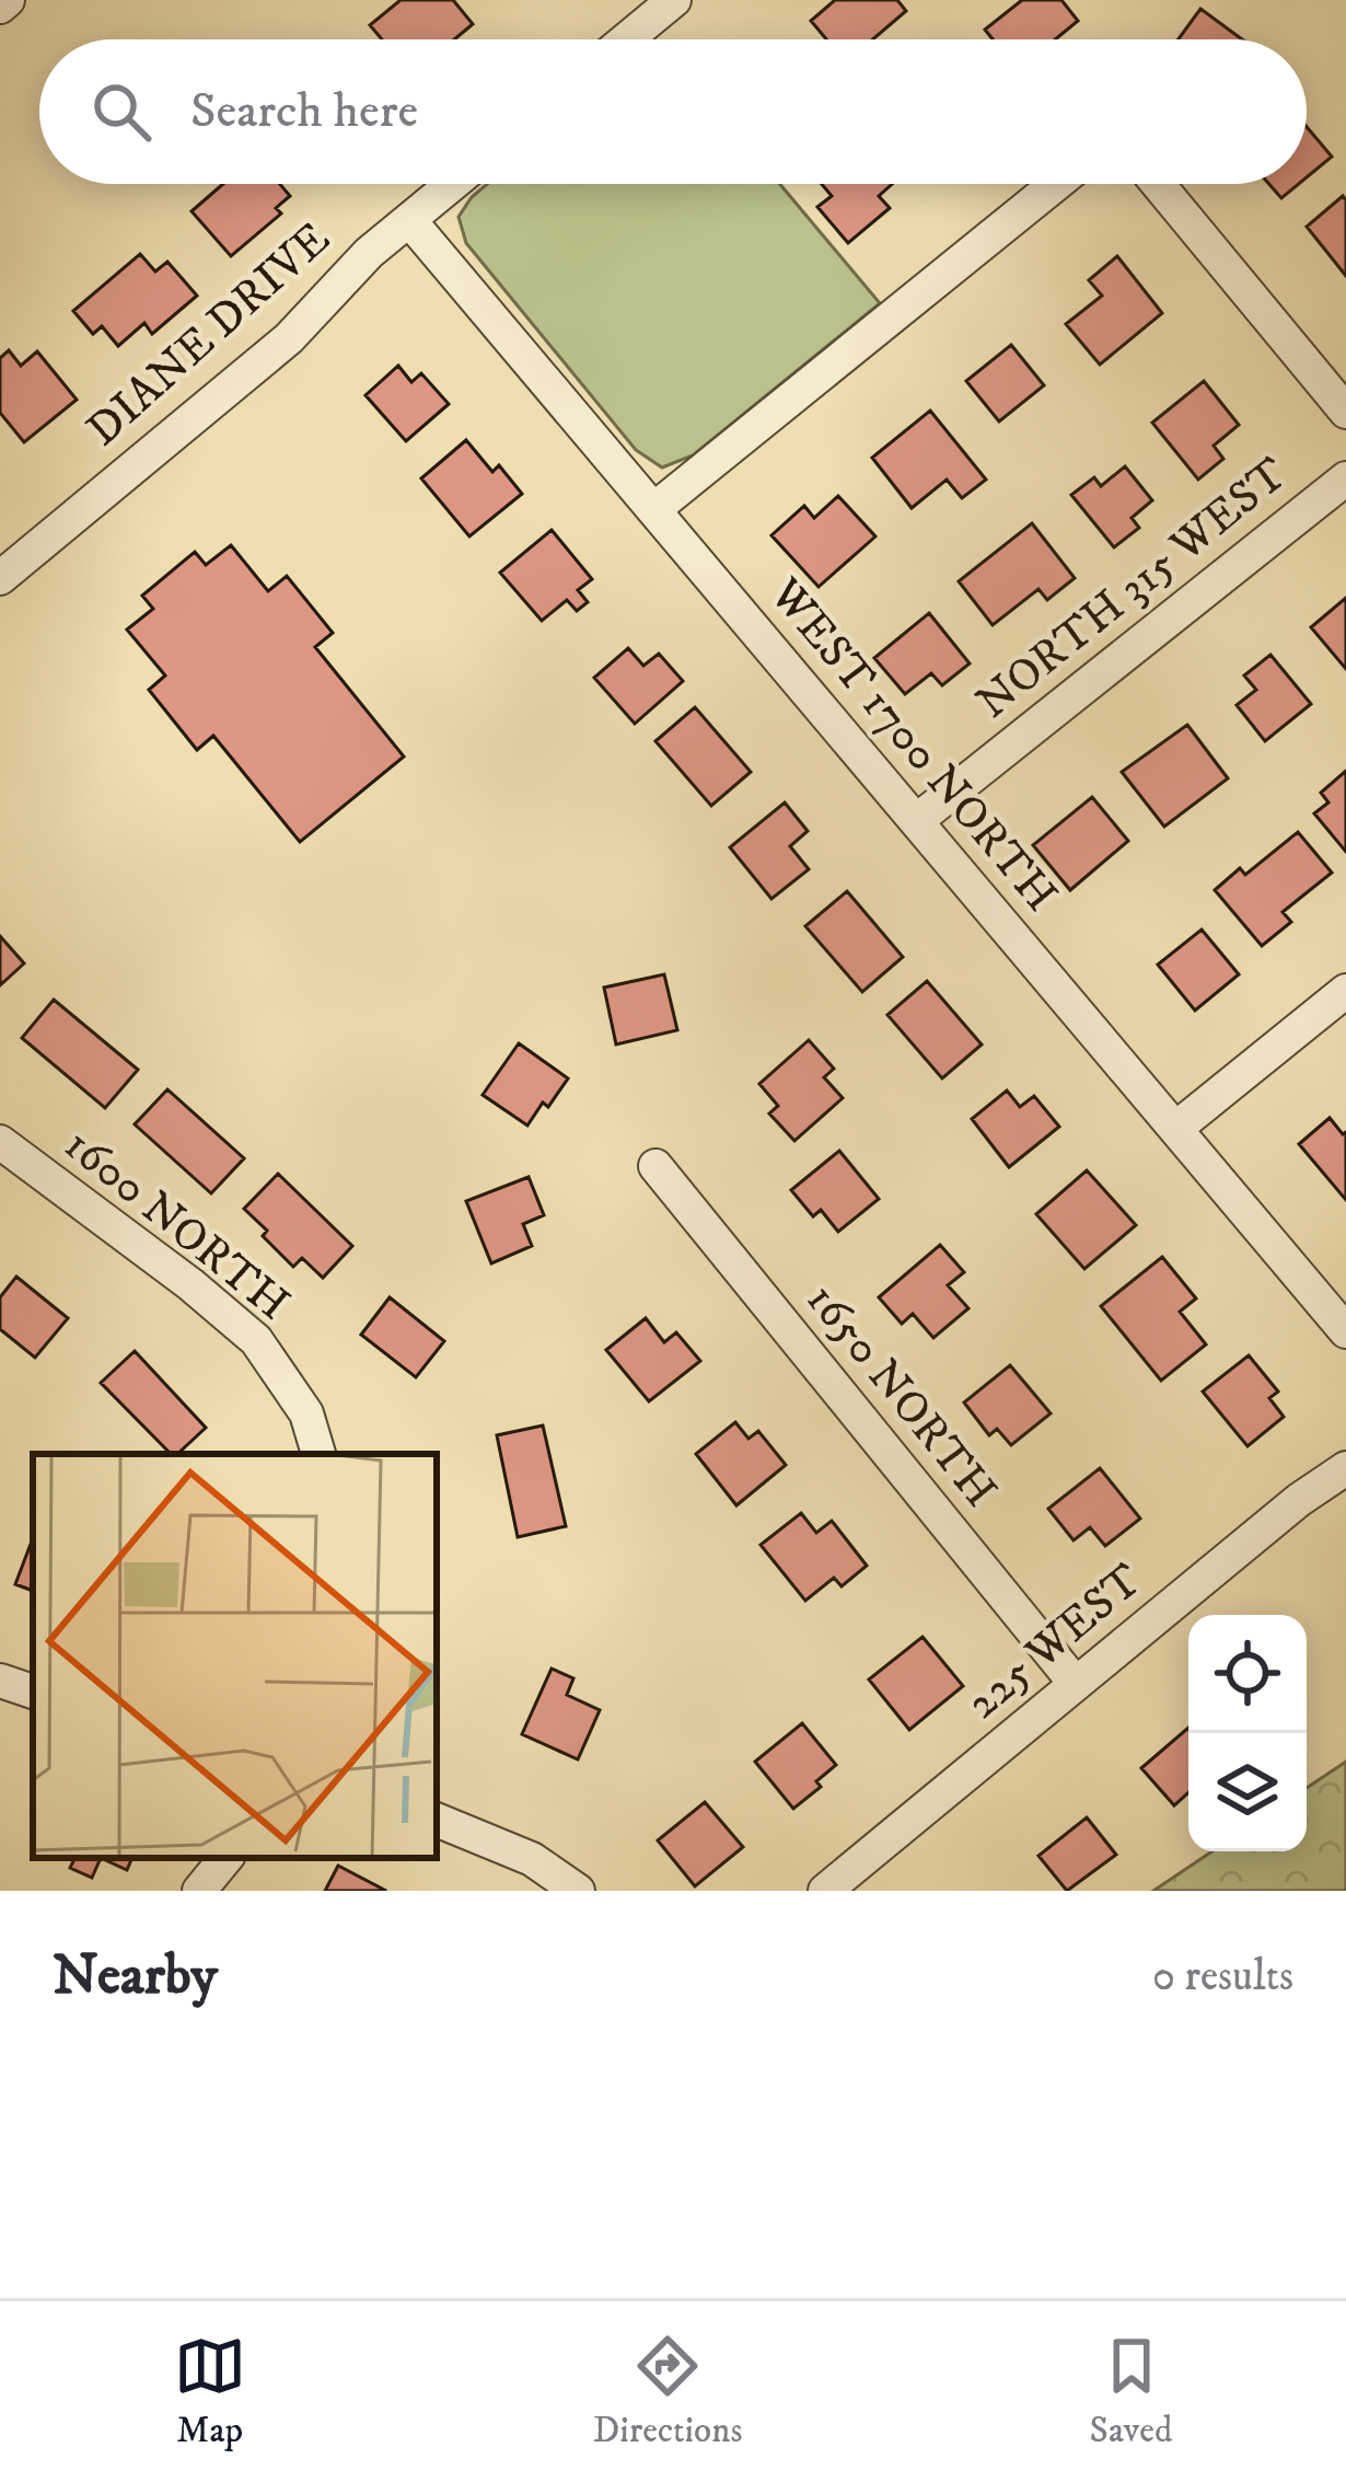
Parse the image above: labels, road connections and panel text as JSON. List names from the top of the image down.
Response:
{
  "streets": {
    "street": [
      "DIANE DRIVE",
      "NORTH 315 WEST",
      "WEST 1700 NORTH",
      "1600 NORTH",
      "1650 NORTH",
      "225 WEST"
    ]
  },
  "crossings": [
    ["DIANE DRIVE", "WEST 1700 NORTH"],
    ["NORTH 315 WEST", "WEST 1700 NORTH"],
    ["1650 NORTH", "225 WEST"]
  ],
  "page": {
    "search": "Search here",
    "heading": ["Nearby", "0 results"],
    "nav": ["Map", "Directions", "Saved"]
  }
}
